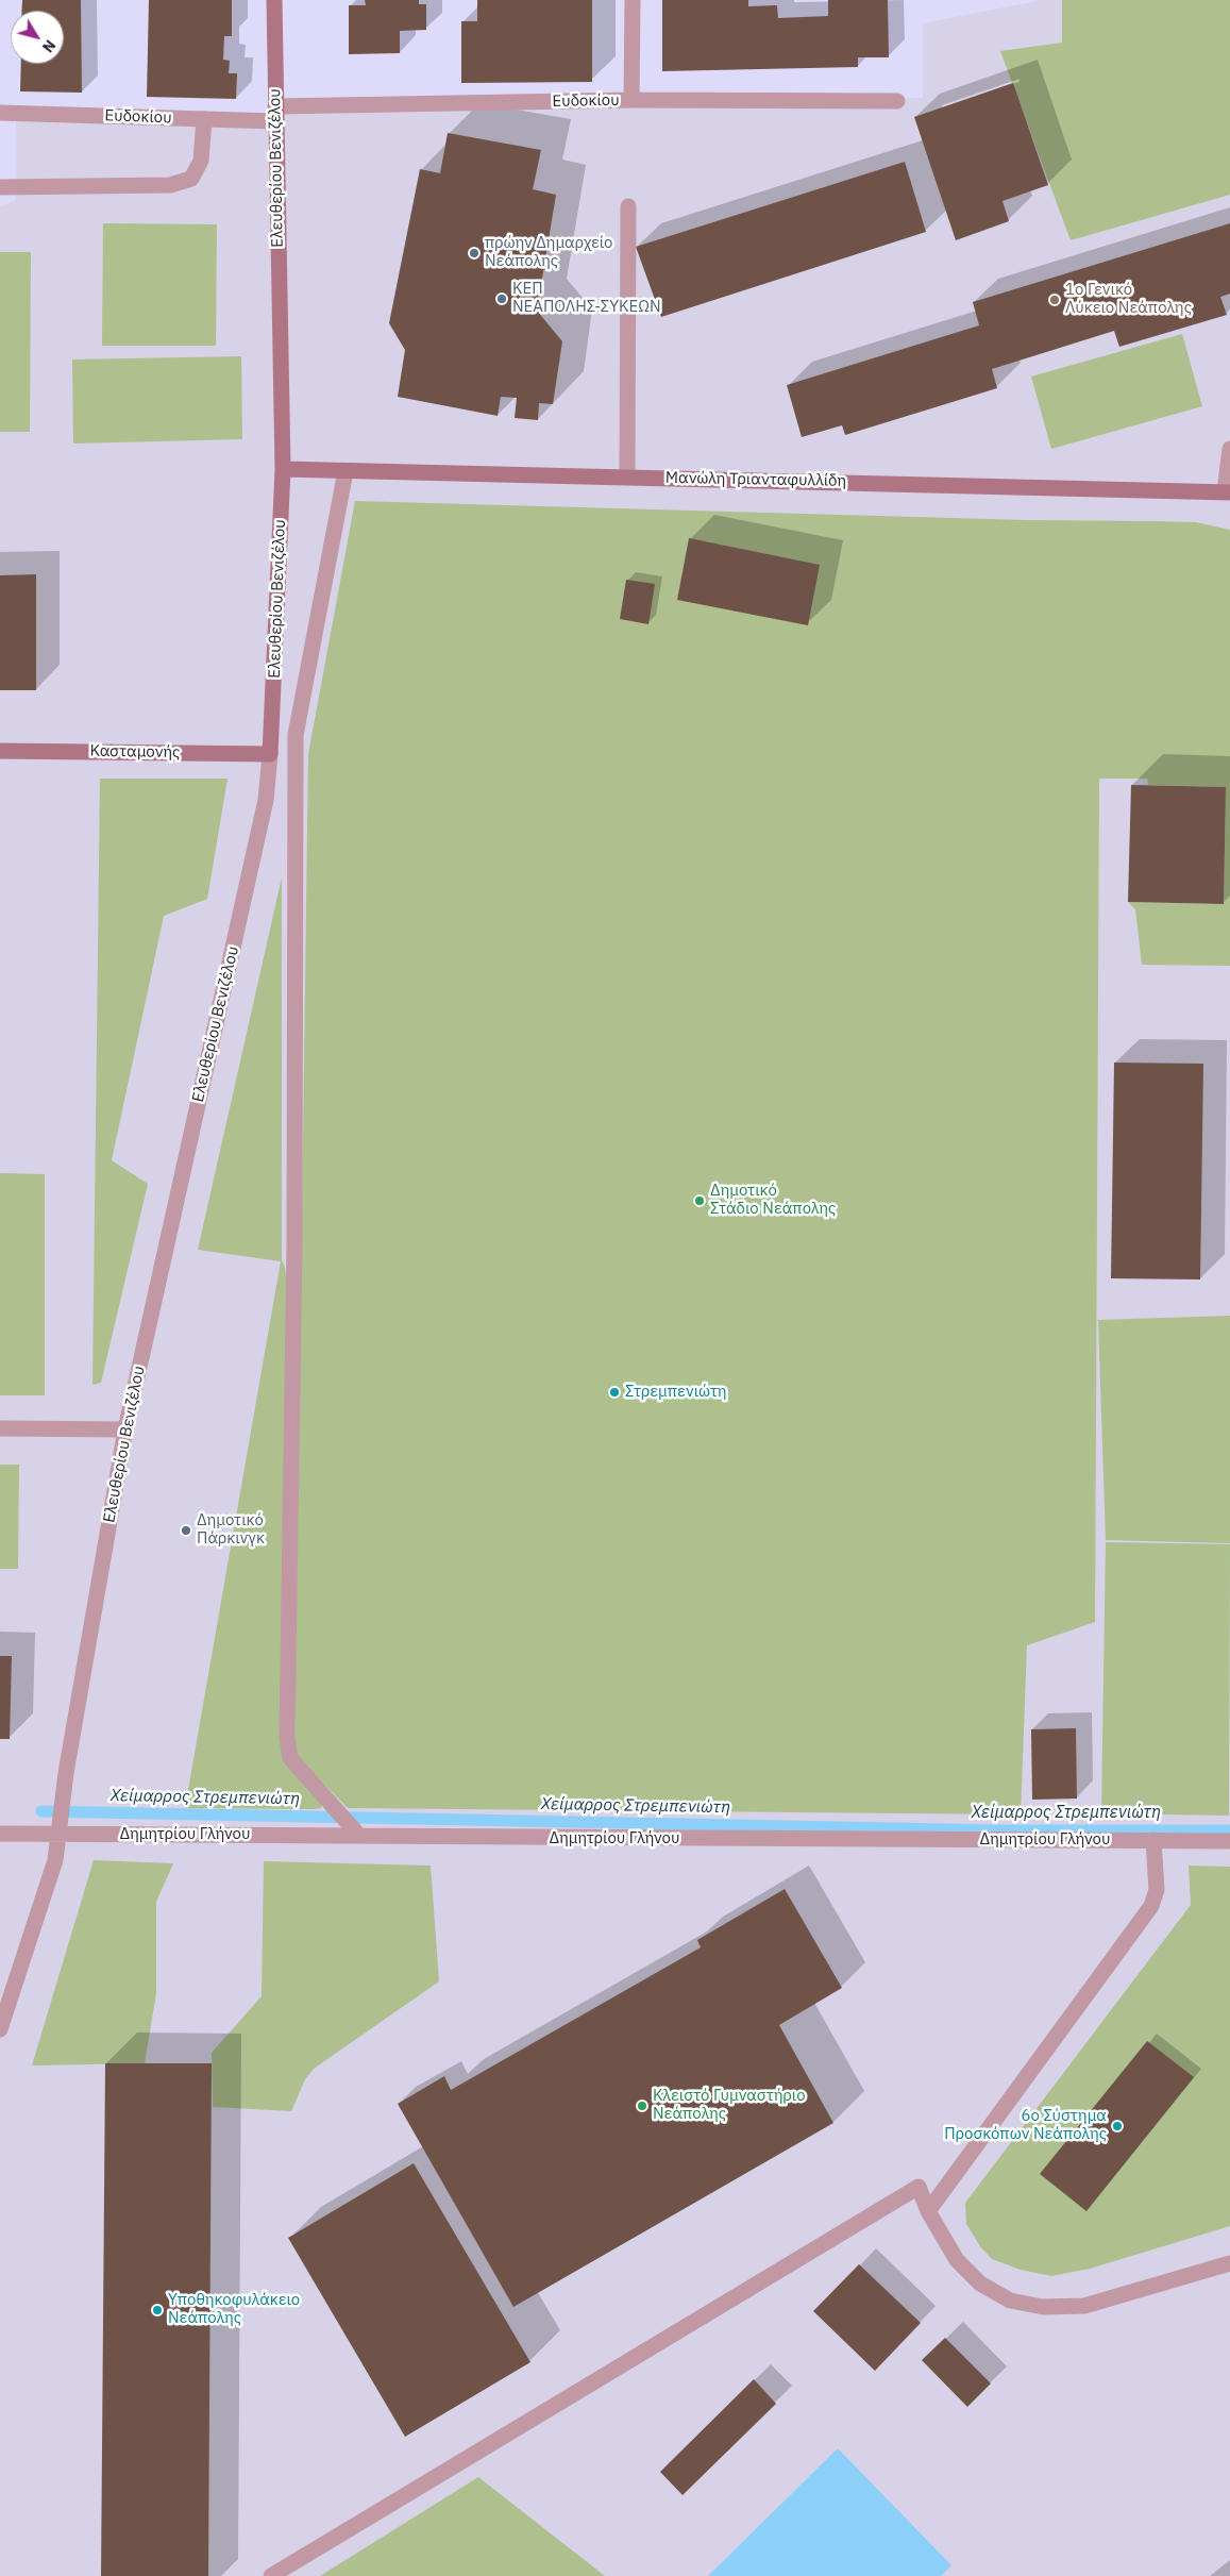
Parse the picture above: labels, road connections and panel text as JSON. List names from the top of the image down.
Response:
{
  "streets": {
    "street": [
      "Ευδοκίου",
      "Ελευθερίου Βενιζέλου",
      "Μανώλη Τριανταφυλλίδη",
      "Κασταμονής",
      "Δημητρίου Γλήνου"
    ]
  },
  "crossings": [
    ["Ευδοκίου", "Ελευθερίου Βενιζέλου"],
    ["Ελευθερίου Βενιζέλου", "Μανώλη Τριανταφυλλίδη"],
    ["Ελευθερίου Βενιζέλου", "Κασταμονής"],
    ["Ελευθερίου Βενιζέλου", "Δημητρίου Γλήνου"]
  ],
  "water": ["Χείμαρρος Στρεμπενιώτη"],
  "places": [
    "πρώην Δημαρχείο Νεάπολης",
    "ΚΕΠ ΝΕΑΠΟΛΗΣ-ΣΥΚΕΩΝ",
    "1ο Γενικό Λύκειο Νεάπολης",
    "Δημοτικό Στάδιο Νεάπολης",
    "Στρεμπενιώτη",
    "Δημοτικό Πάρκινγκ",
    "Κλειστό Γυμναστήριο Νεάπολης",
    "6ο Σύστημα Προσκόπων Νεάπολης",
    "Υποθηκοφυλάκειο Νεάπολης"
  ],
  "north": "bottom right"
}
